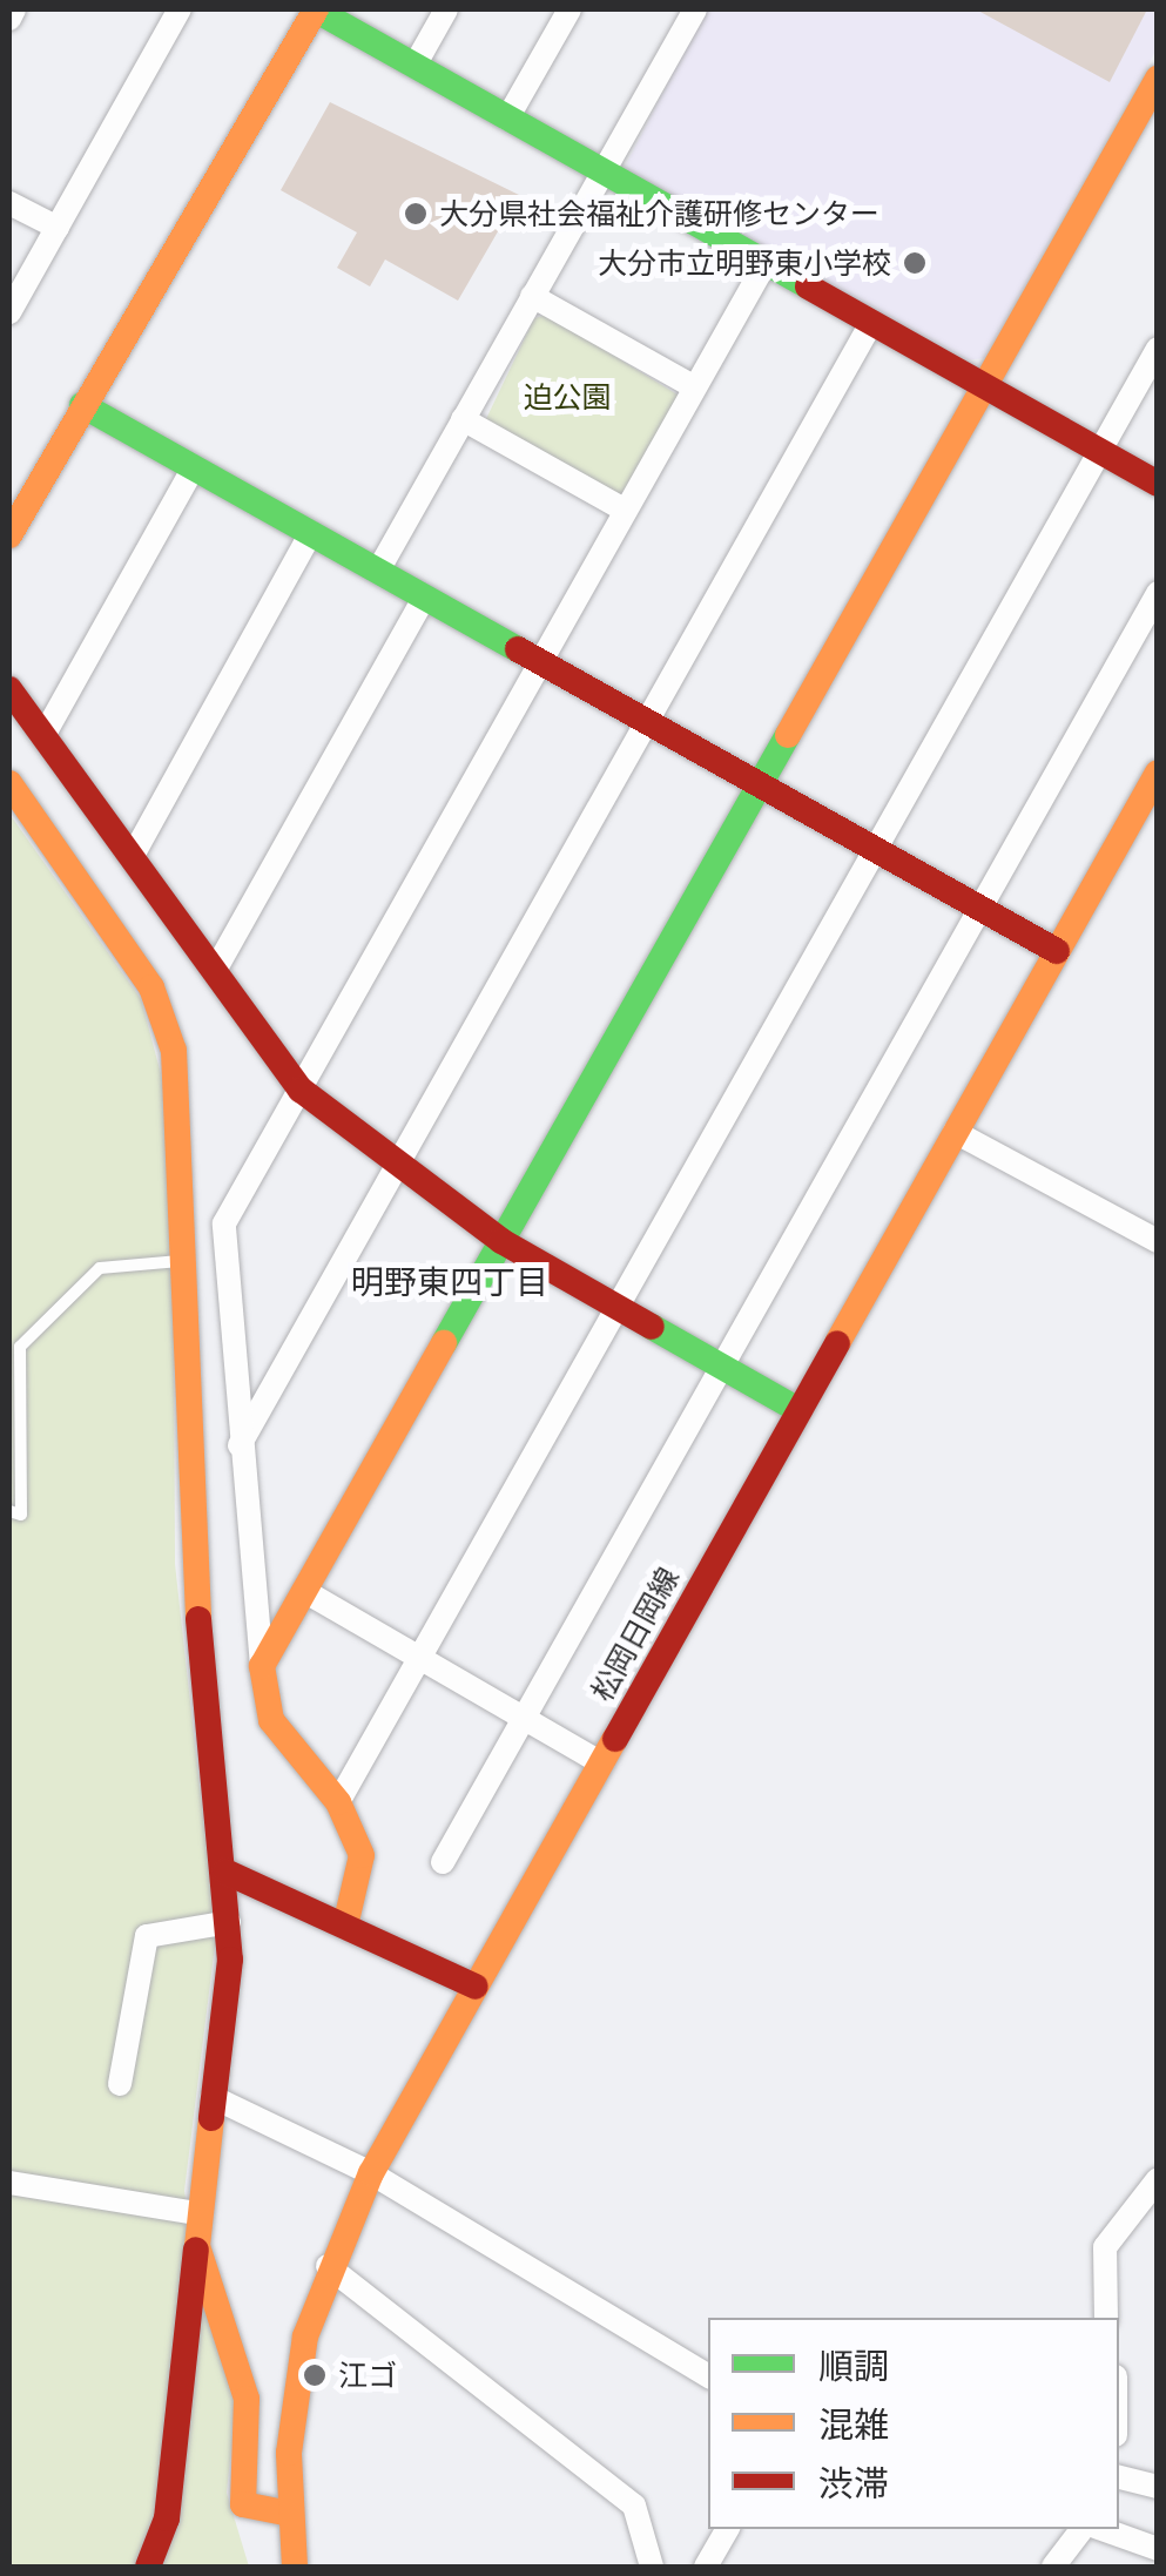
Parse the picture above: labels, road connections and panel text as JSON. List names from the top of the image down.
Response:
{
  "streets": {
    "street": ["松岡日岡線"]
  },
  "districts": ["明野東四丁目"],
  "parks": ["迫公園"],
  "places": ["大分県社会福祉介護研修センター", "大分市立明野東小学校", "江ゴ"],
  "legend": ["順調", "混雑", "渋滞"]
}
